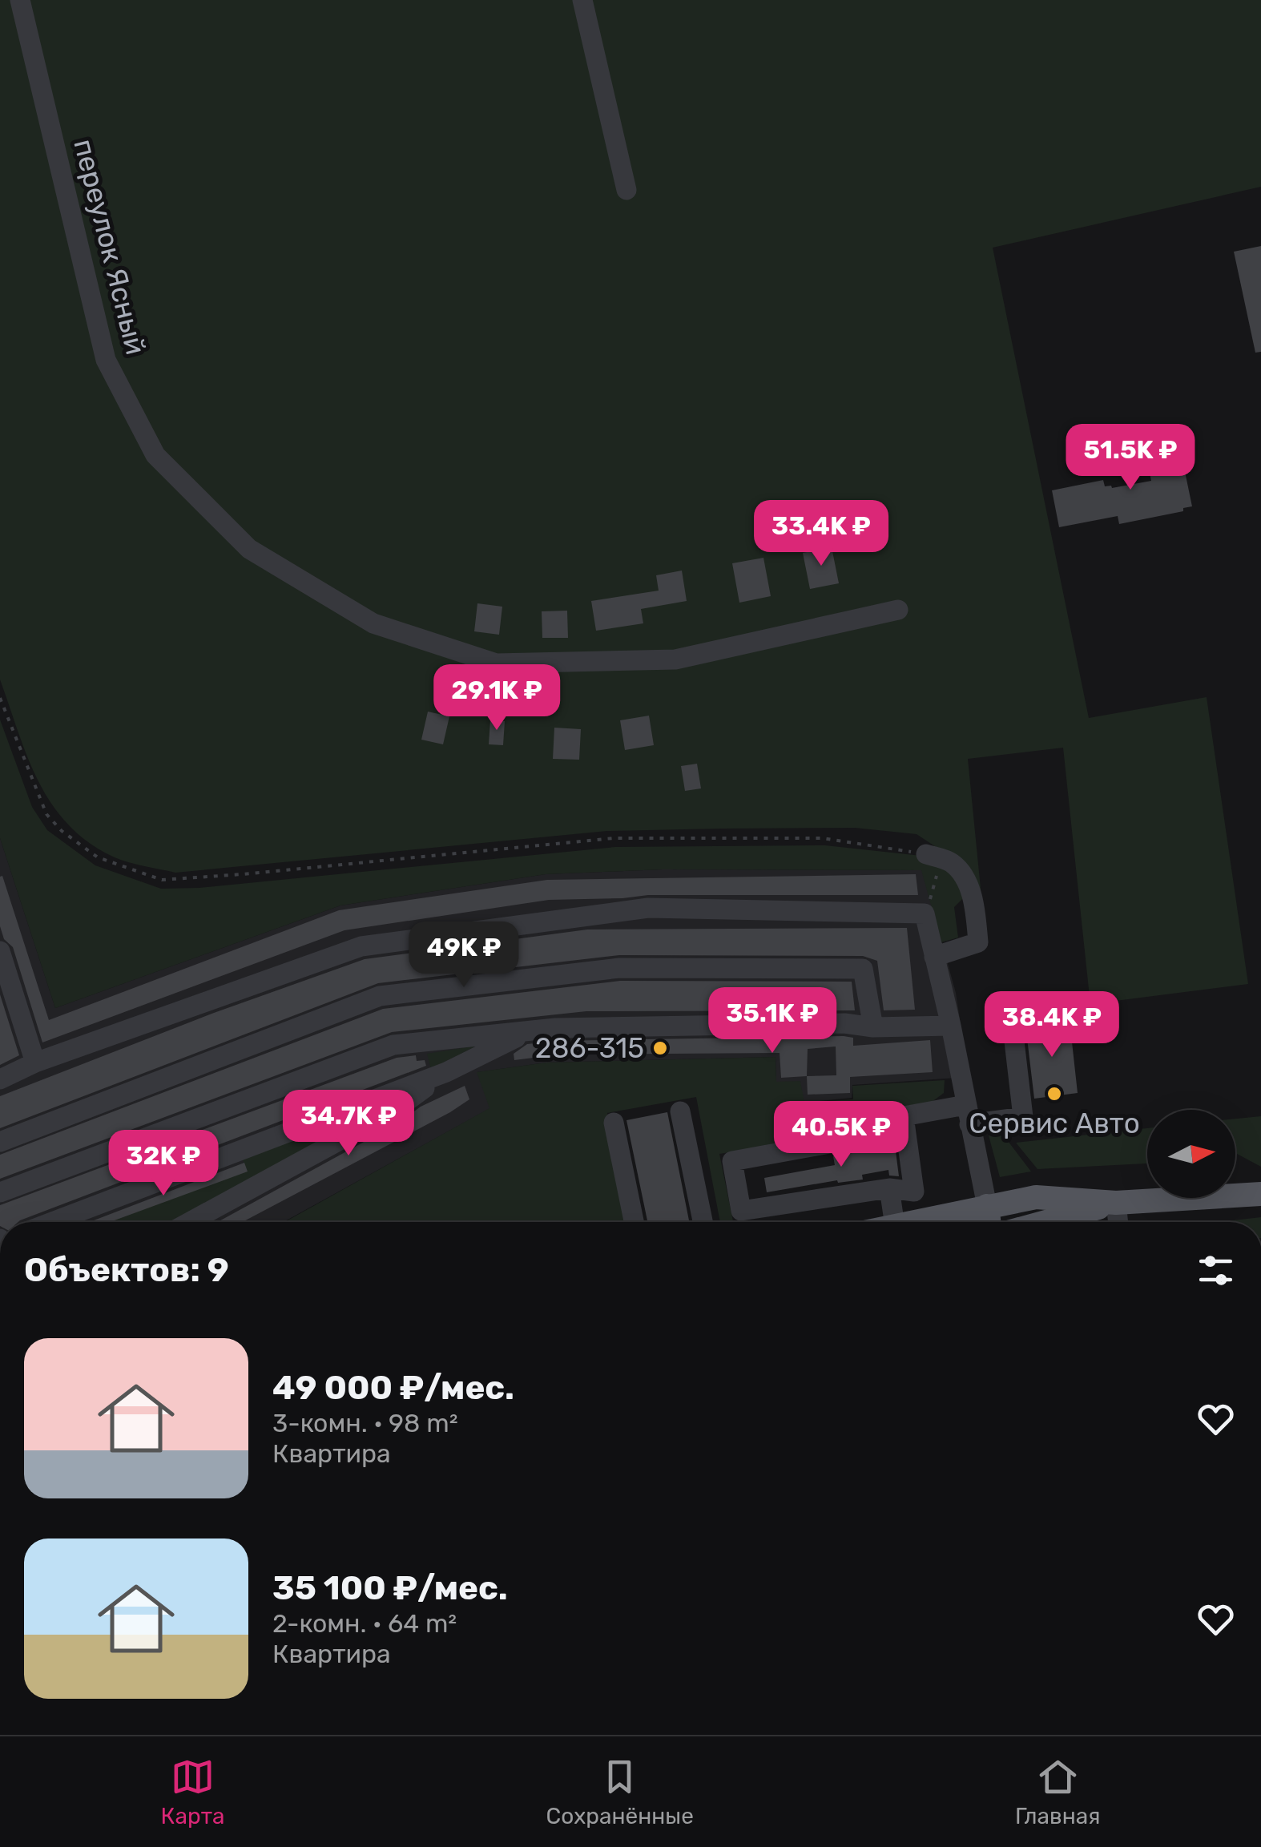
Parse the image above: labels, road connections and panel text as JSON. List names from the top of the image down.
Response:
{
  "streets": {
    "street": ["переулок Ясный"]
  },
  "places": ["286-315", "Сервис Авто"],
  "north": "right",
  "page": {
    "price": [
      "51.5K ₽",
      "33.4K ₽",
      "29.1K ₽",
      "49K ₽",
      "35.1K ₽",
      "38.4K ₽",
      "34.7K ₽",
      "40.5K ₽",
      "32K ₽"
    ],
    "heading": "Объектов: 9",
    "list": [
      {
        "name": "49 000 ₽/мес.",
        "note": "3-комн. · 98 m² · Квартира"
      },
      {
        "name": "35 100 ₽/мес.",
        "note": "2-комн. · 64 m² · Квартира"
      }
    ],
    "tabs": ["Карта", "Сохранённые", "Главная"]
  }
}
